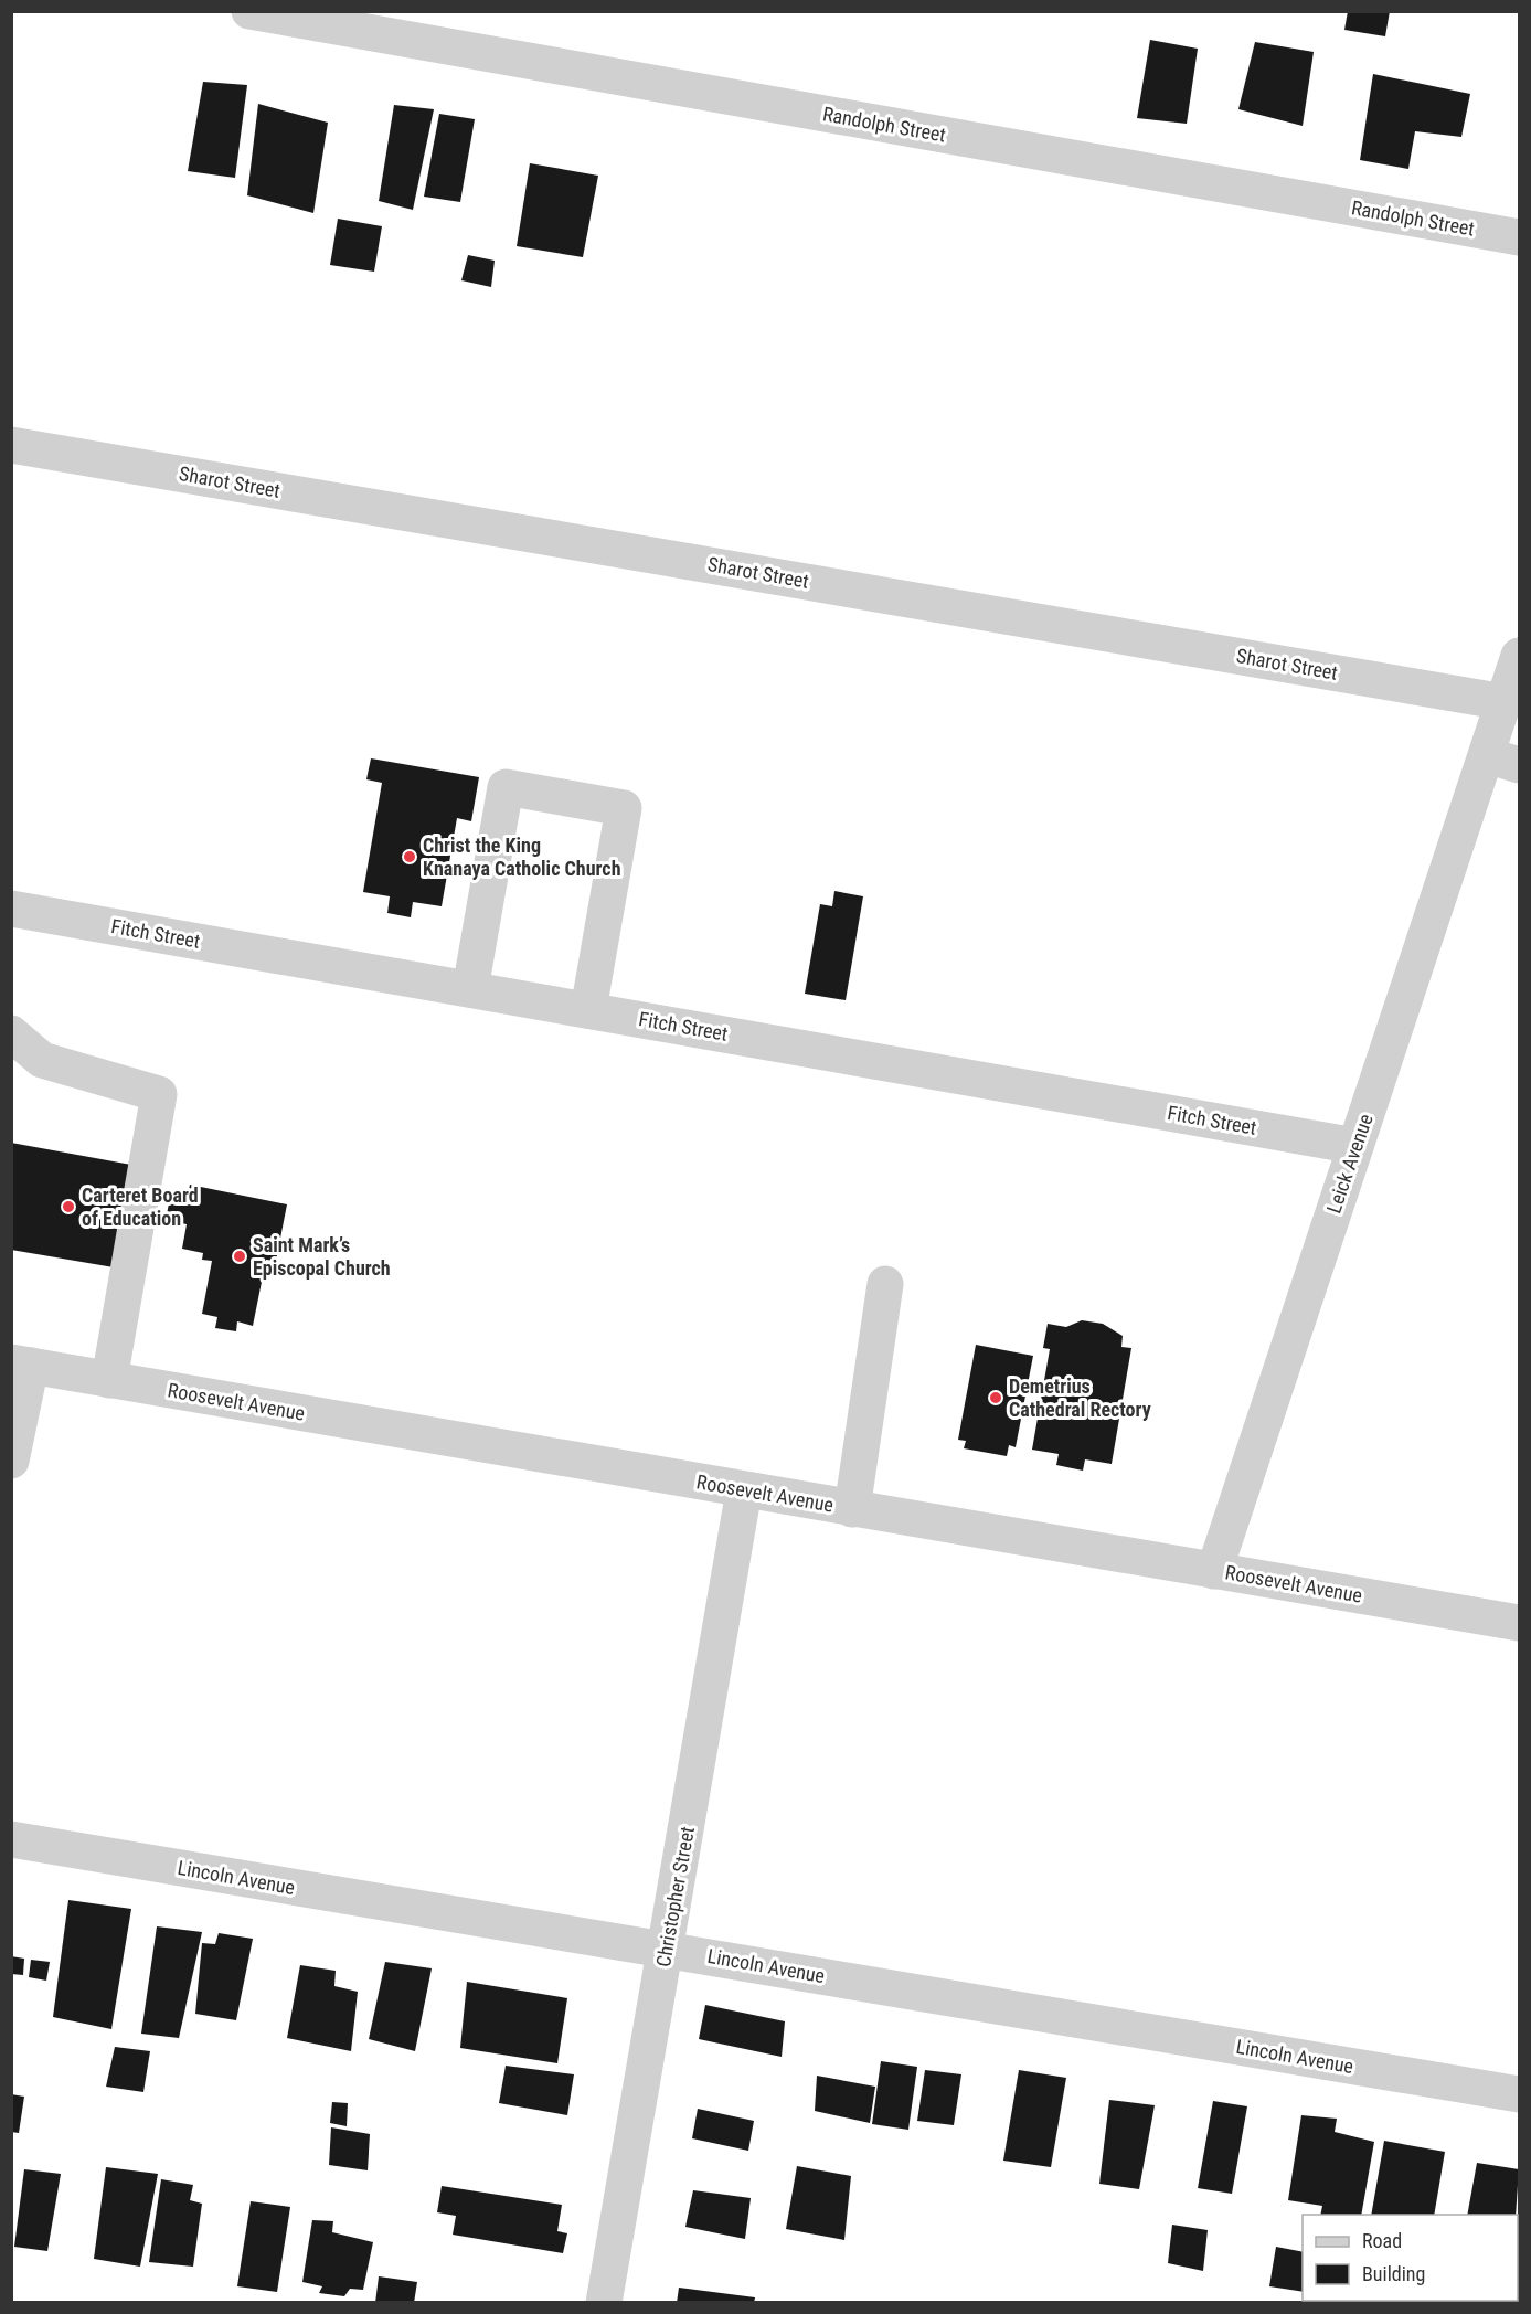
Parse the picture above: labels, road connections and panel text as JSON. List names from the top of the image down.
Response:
{
  "streets": {
    "street": [
      "Randolph Street",
      "Sharot Street",
      "Fitch Street",
      "Leick Avenue",
      "Roosevelt Avenue",
      "Lincoln Avenue",
      "Christopher Street"
    ]
  },
  "crossings": [
    ["Sharot Street", "Leick Avenue"],
    ["Fitch Street", "Leick Avenue"],
    ["Leick Avenue", "Roosevelt Avenue"],
    ["Roosevelt Avenue", "Christopher Street"],
    ["Lincoln Avenue", "Christopher Street"]
  ],
  "places": [
    "Christ the King Knanaya Catholic Church",
    "Carteret Board of Education",
    "Saint Mark’s Episcopal Church",
    "Demetrius Cathedral Rectory"
  ],
  "legend": ["Road", "Building"]
}
